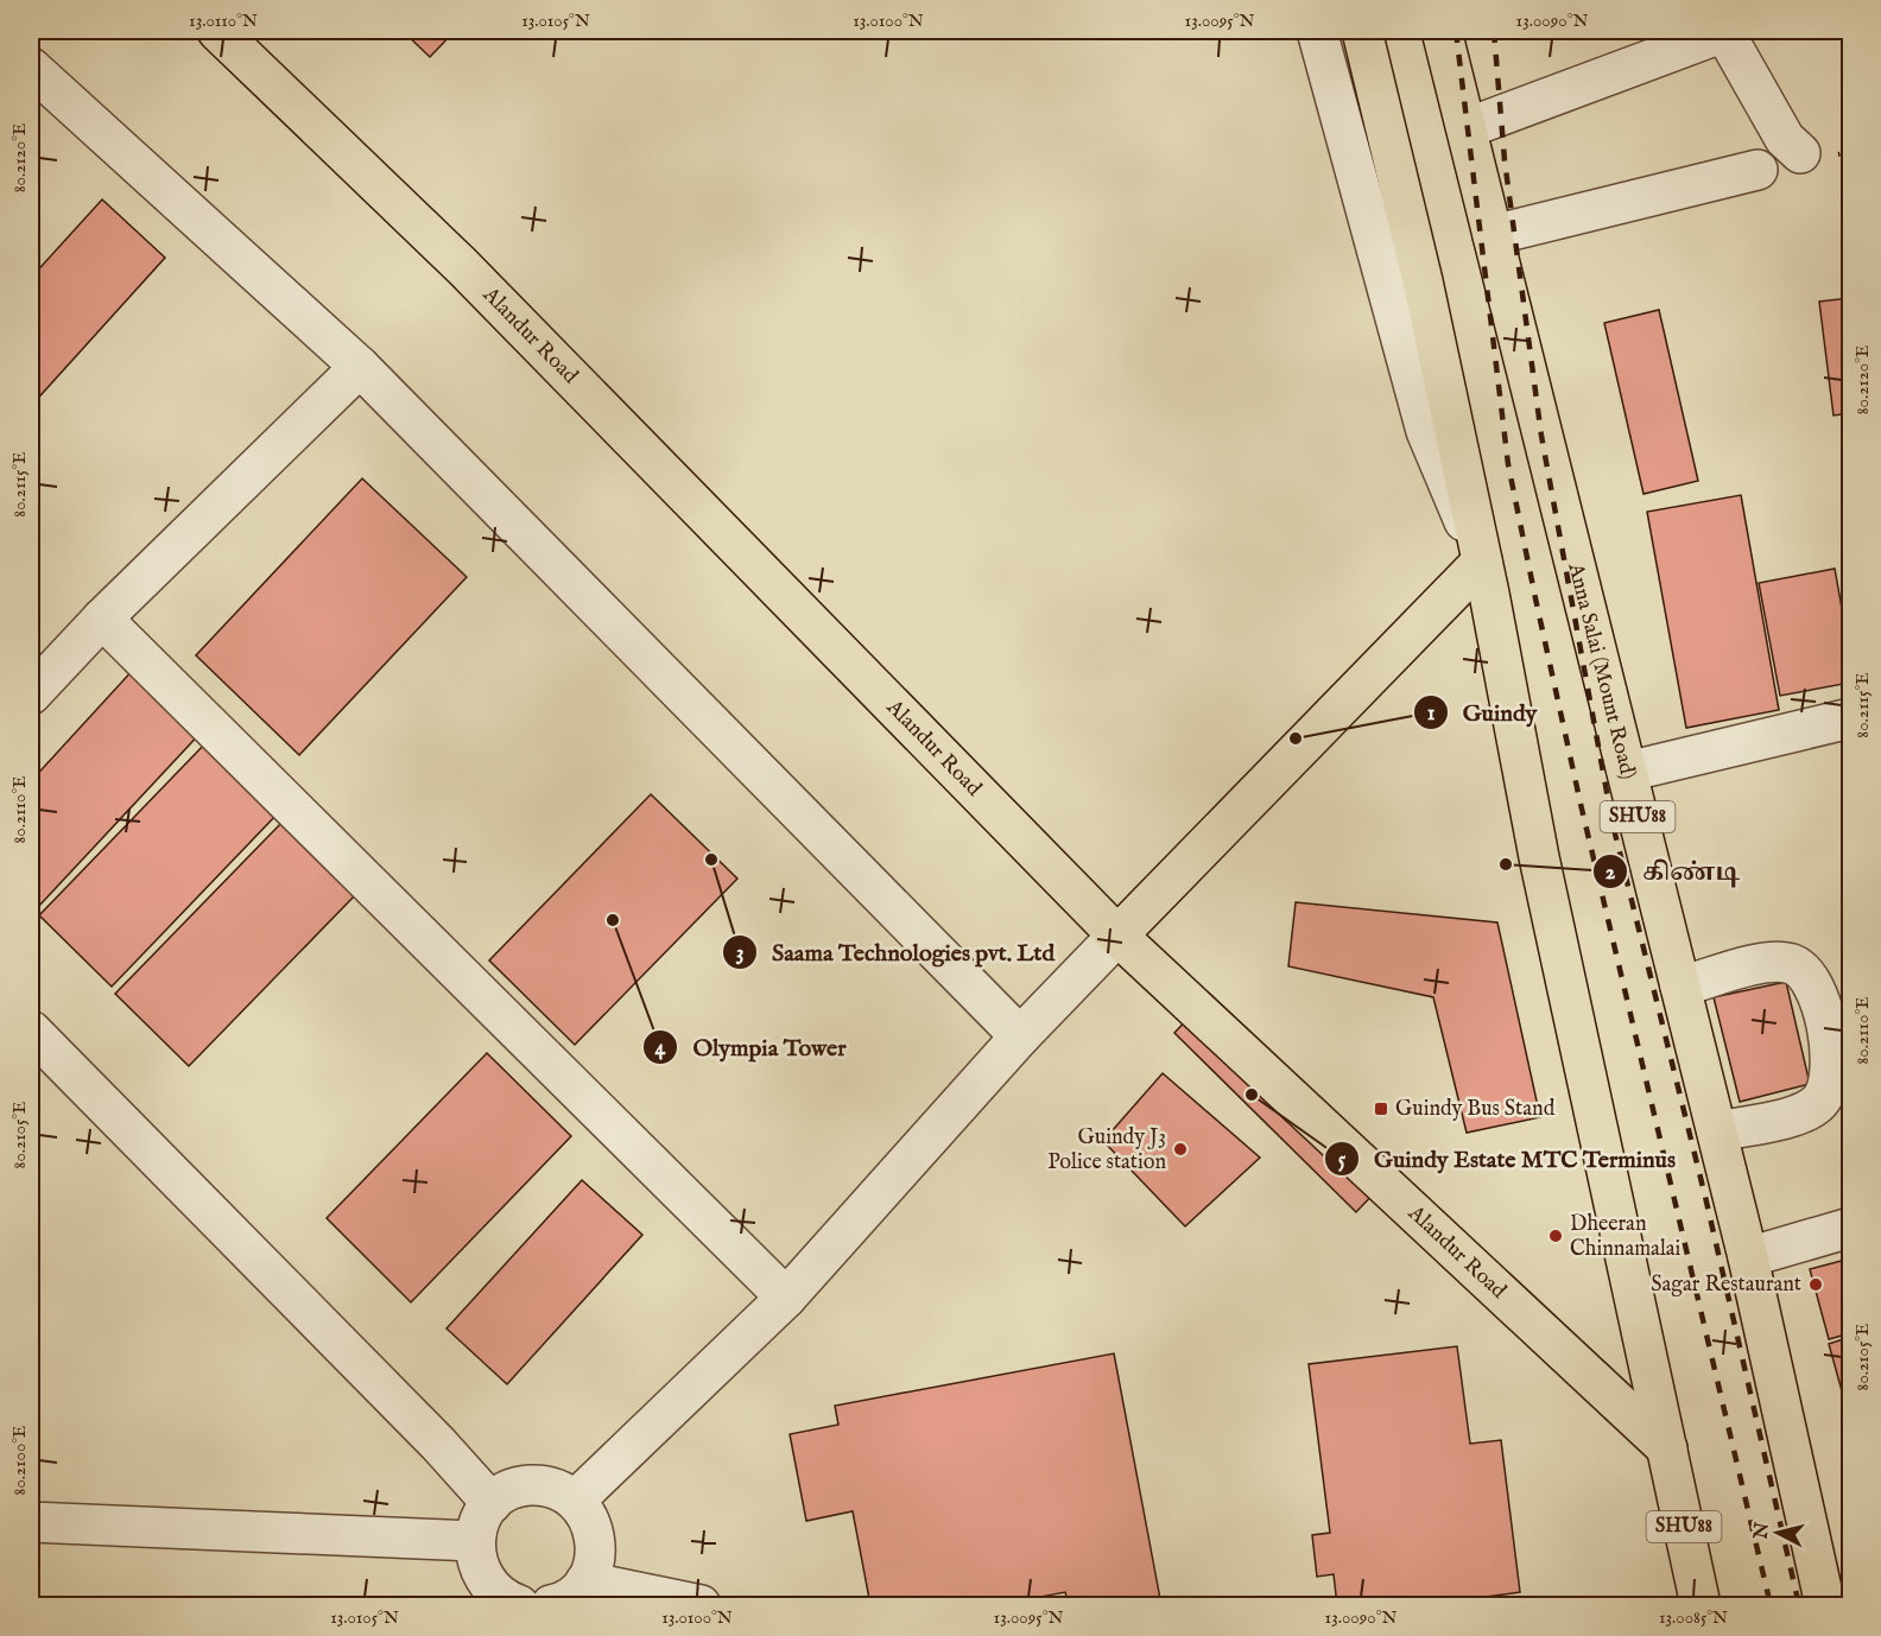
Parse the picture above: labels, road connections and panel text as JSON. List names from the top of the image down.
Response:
{
  "streets": {
    "main road": ["Alandur Road", "Anna Salai (Mount Road)", "SHU88"]
  },
  "crossings": [
    ["Alandur Road", "SHU88"]
  ],
  "places": {
    "other": [
      "Guindy",
      "Saama Technologies pvt. Ltd",
      "கிண்டி",
      "Olympia Tower",
      "Guindy Estate MTC Terminus",
      "Guindy J3 Police station",
      "Dheeran Chinnamalai",
      "Sagar Restaurant"
    ],
    "transit": ["Guindy Bus Stand"]
  },
  "north": "left",
  "coordinates": [
    "13.0110°N",
    "13.0105°N",
    "13.0100°N",
    "13.0095°N",
    "13.0090°N",
    "80.2120°E",
    "80.2115°E",
    "80.2110°E",
    "80.2105°E",
    "80.2100°E",
    "13.0085°N"
  ]
}
